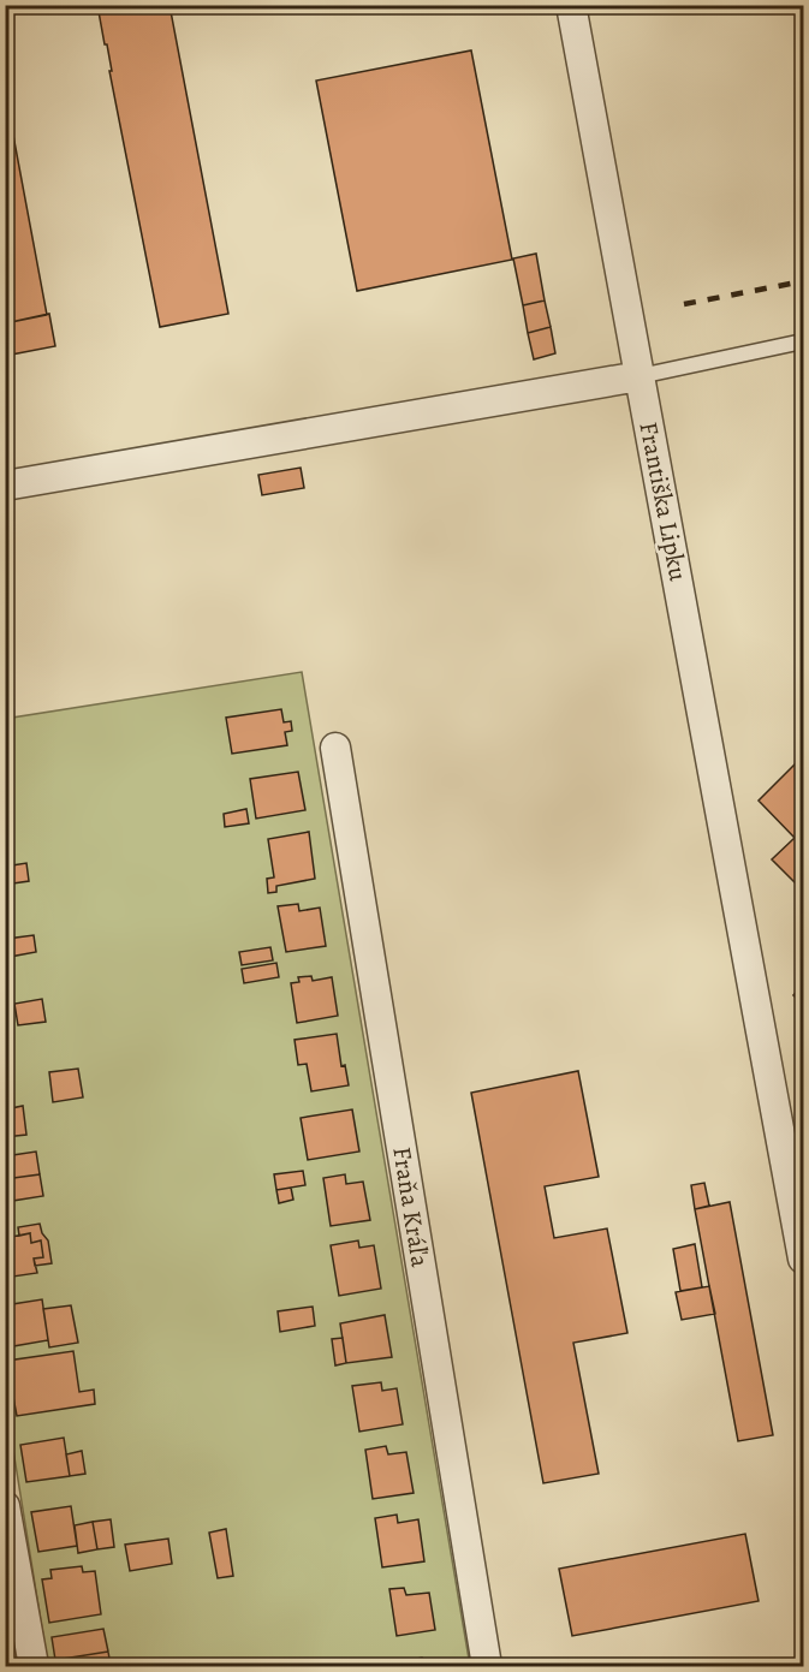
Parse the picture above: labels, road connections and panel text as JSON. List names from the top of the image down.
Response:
{
  "streets": {
    "street": ["Františka Lipku", "Fraňa Kráľa"]
  }
}
